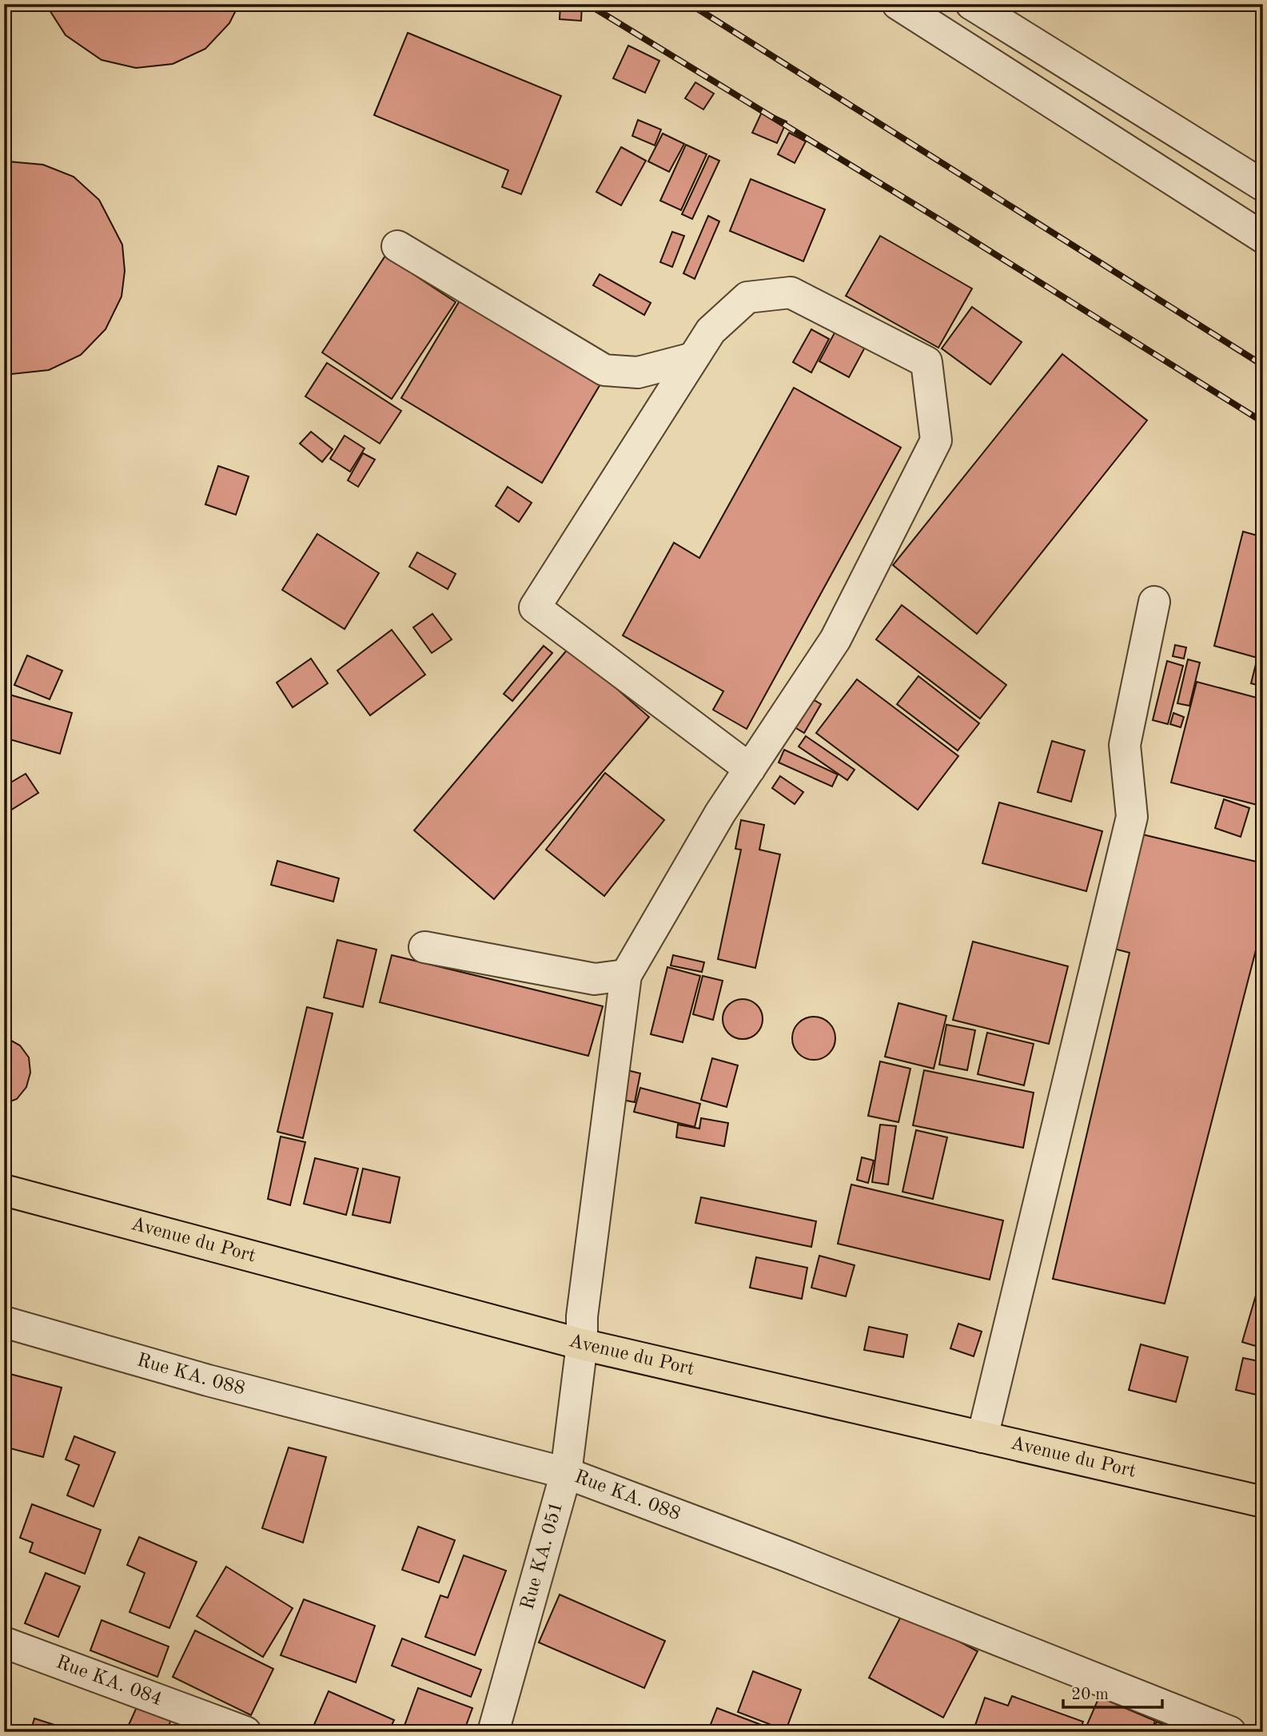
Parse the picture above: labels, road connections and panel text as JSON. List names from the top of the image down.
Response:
{
  "streets": {
    "main road": ["Avenue du Port"],
    "street": ["Rue KA. 088", "Rue KA. 051", "Rue KA. 084"]
  },
  "crossings": [
    ["Avenue du Port", "Rue KA. 051"],
    ["Rue KA. 088", "Rue KA. 051"]
  ],
  "scale_bar": "20 m"
}
